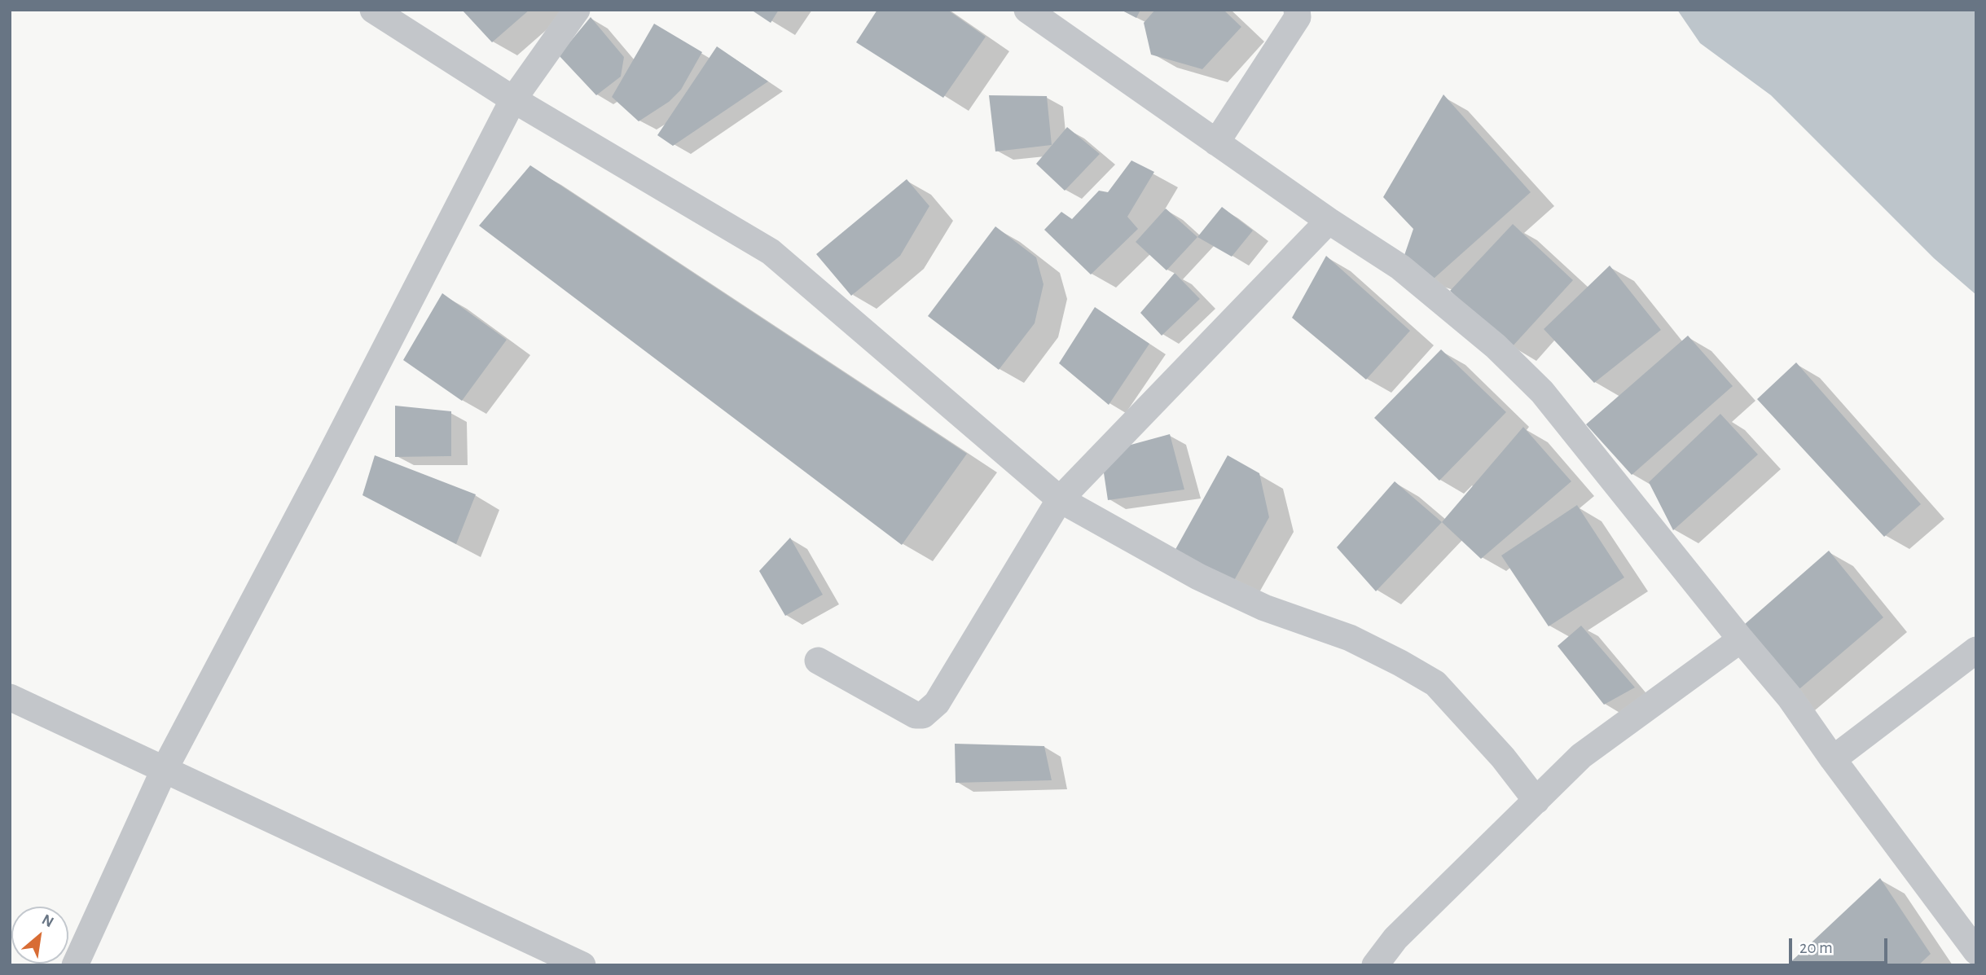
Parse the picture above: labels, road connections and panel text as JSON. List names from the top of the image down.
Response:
{
  "scale_bar": "20 m",
  "north": "top right"
}
